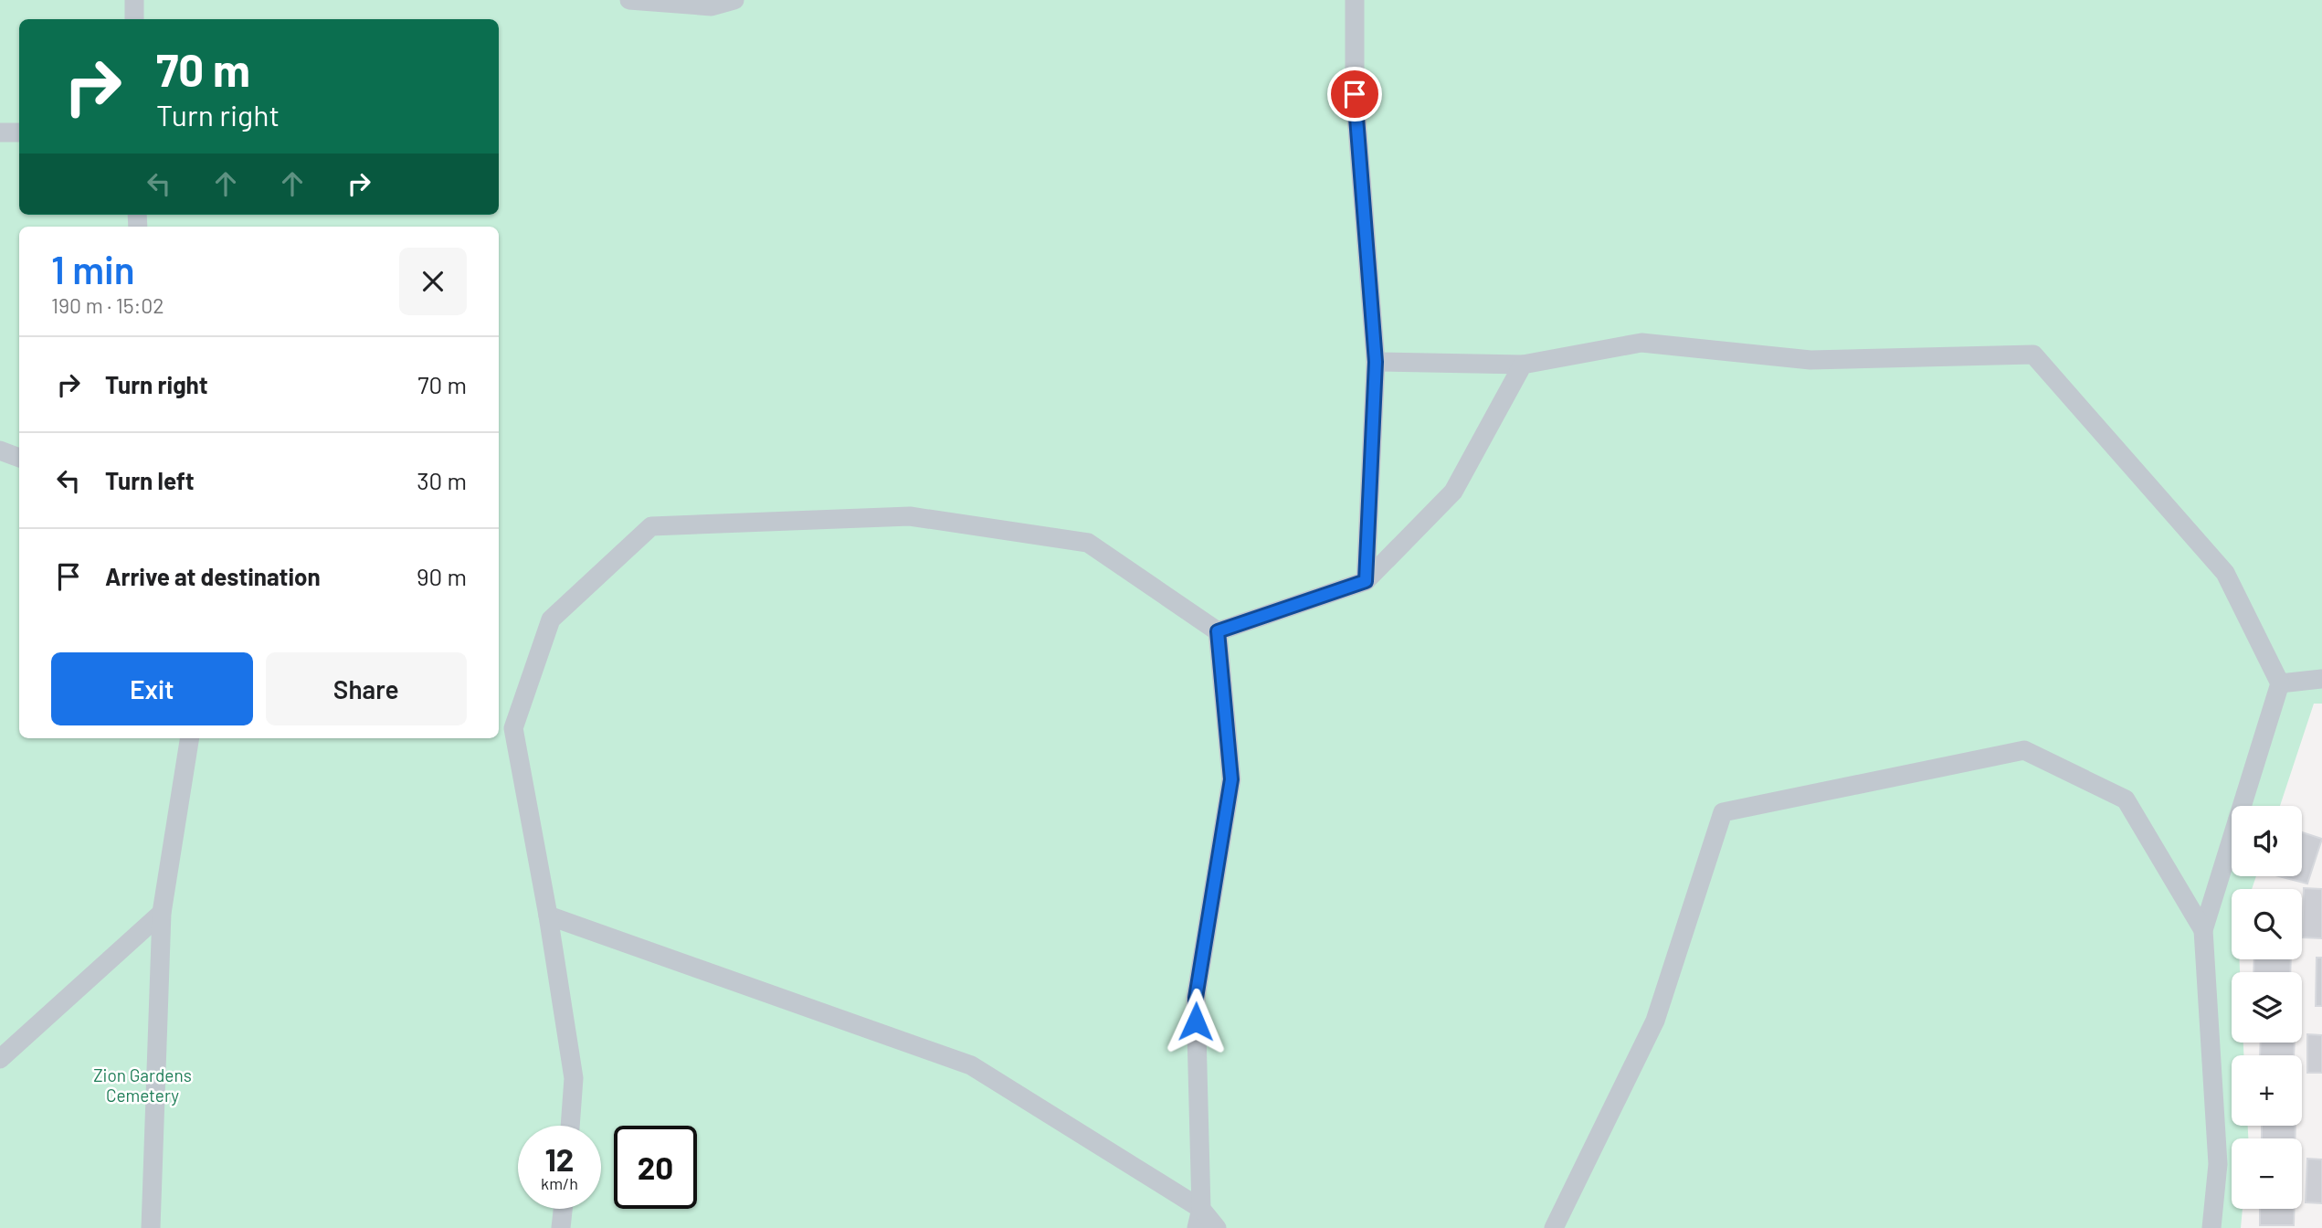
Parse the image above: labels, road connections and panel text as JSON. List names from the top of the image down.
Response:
{
  "parks": ["Zion Gardens Cemetery"],
  "page": {
    "turn": ["70 m", "Turn right"],
    "heading": ["1 min", "190 m · 15:02"],
    "list": [
      {
        "name": "Turn right",
        "value": "70 m"
      },
      {
        "name": "Turn left",
        "value": "30 m"
      },
      {
        "name": "Arrive at destination",
        "value": "90 m"
      }
    ],
    "buttons": ["Exit", "Share"],
    "map_buttons": ["+", "−"],
    "speed": "12 km/h",
    "limit": "20"
  }
}
